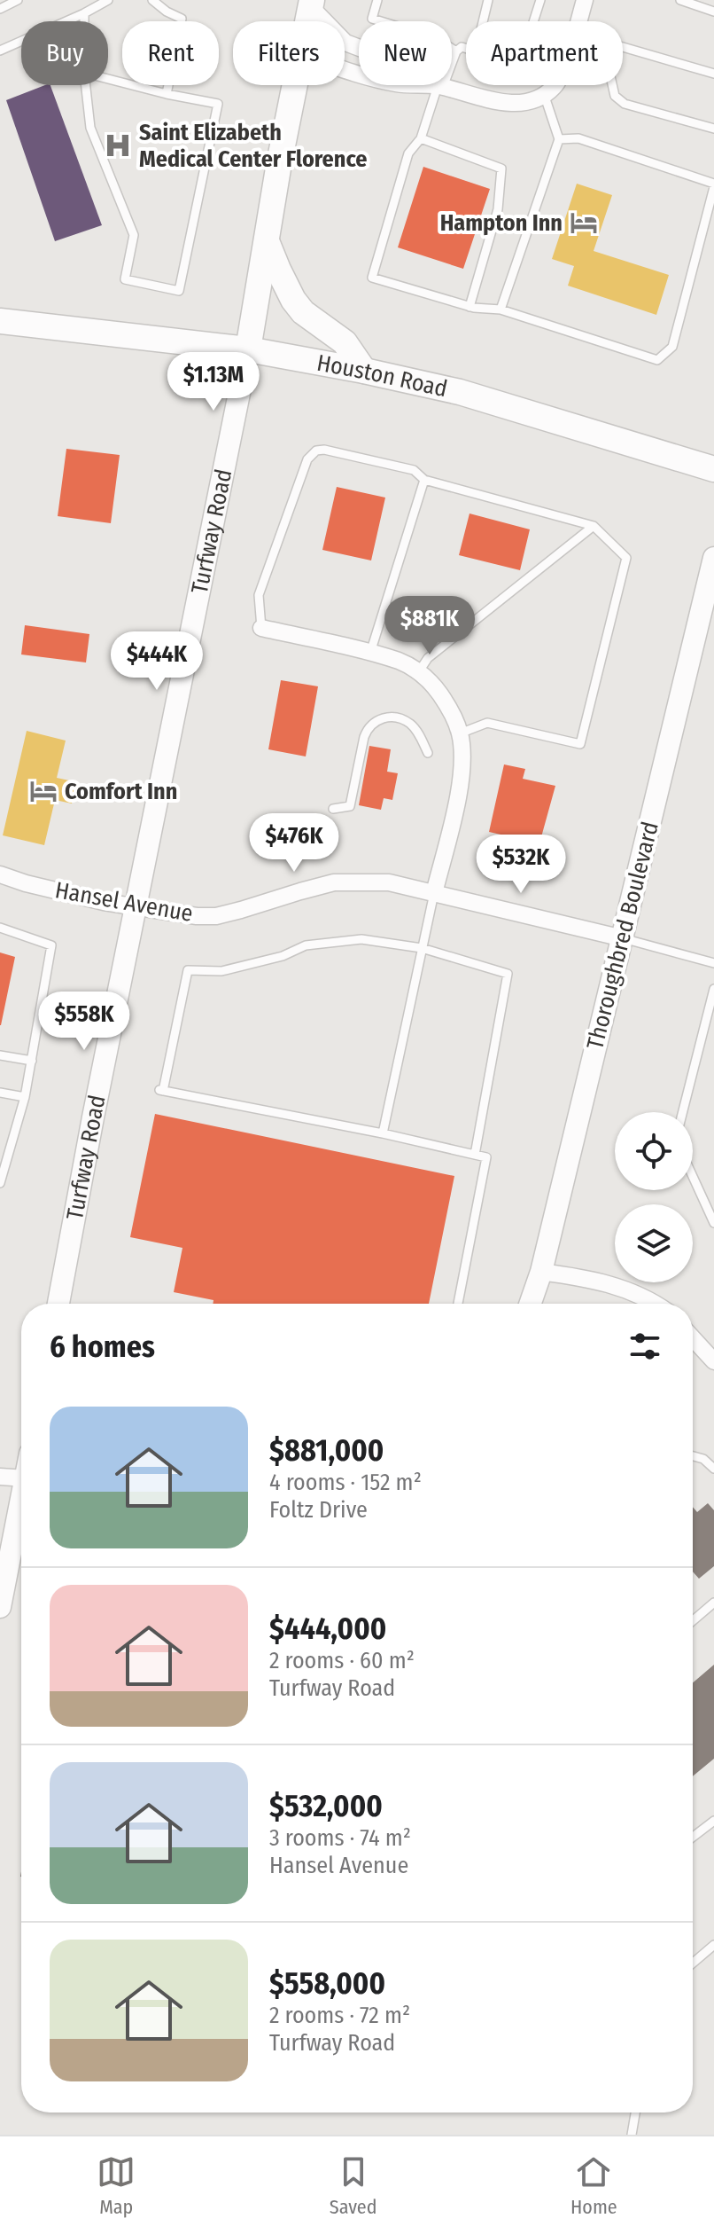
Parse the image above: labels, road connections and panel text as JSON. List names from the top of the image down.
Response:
{
  "streets": {
    "main road": ["Houston Road", "Turfway Road", "Thoroughbred Boulevard"],
    "street": ["Hansel Avenue"]
  },
  "crossings": [
    ["Houston Road", "Turfway Road"],
    ["Turfway Road", "Hansel Avenue"],
    ["Hansel Avenue", "Thoroughbred Boulevard"]
  ],
  "places": {
    "hospital": ["Saint Elizabeth Medical Center Florence"],
    "hotel": ["Hampton Inn", "Comfort Inn"]
  },
  "page": {
    "chip": [
      "Buy",
      "Rent",
      "Filters",
      "New",
      "Apartment"
    ],
    "price": [
      "$1.13M",
      "$881K",
      "$444K",
      "$476K",
      "$532K",
      "$558K"
    ],
    "heading": "6 homes",
    "list": [
      {
        "name": "$881,000",
        "note": "4 rooms · 152 m² · Foltz Drive"
      },
      {
        "name": "$444,000",
        "note": "2 rooms · 60 m² · Turfway Road"
      },
      {
        "name": "$532,000",
        "note": "3 rooms · 74 m² · Hansel Avenue"
      },
      {
        "name": "$558,000",
        "note": "2 rooms · 72 m² · Turfway Road"
      }
    ],
    "tabs": ["Map", "Saved", "Home"]
  }
}
